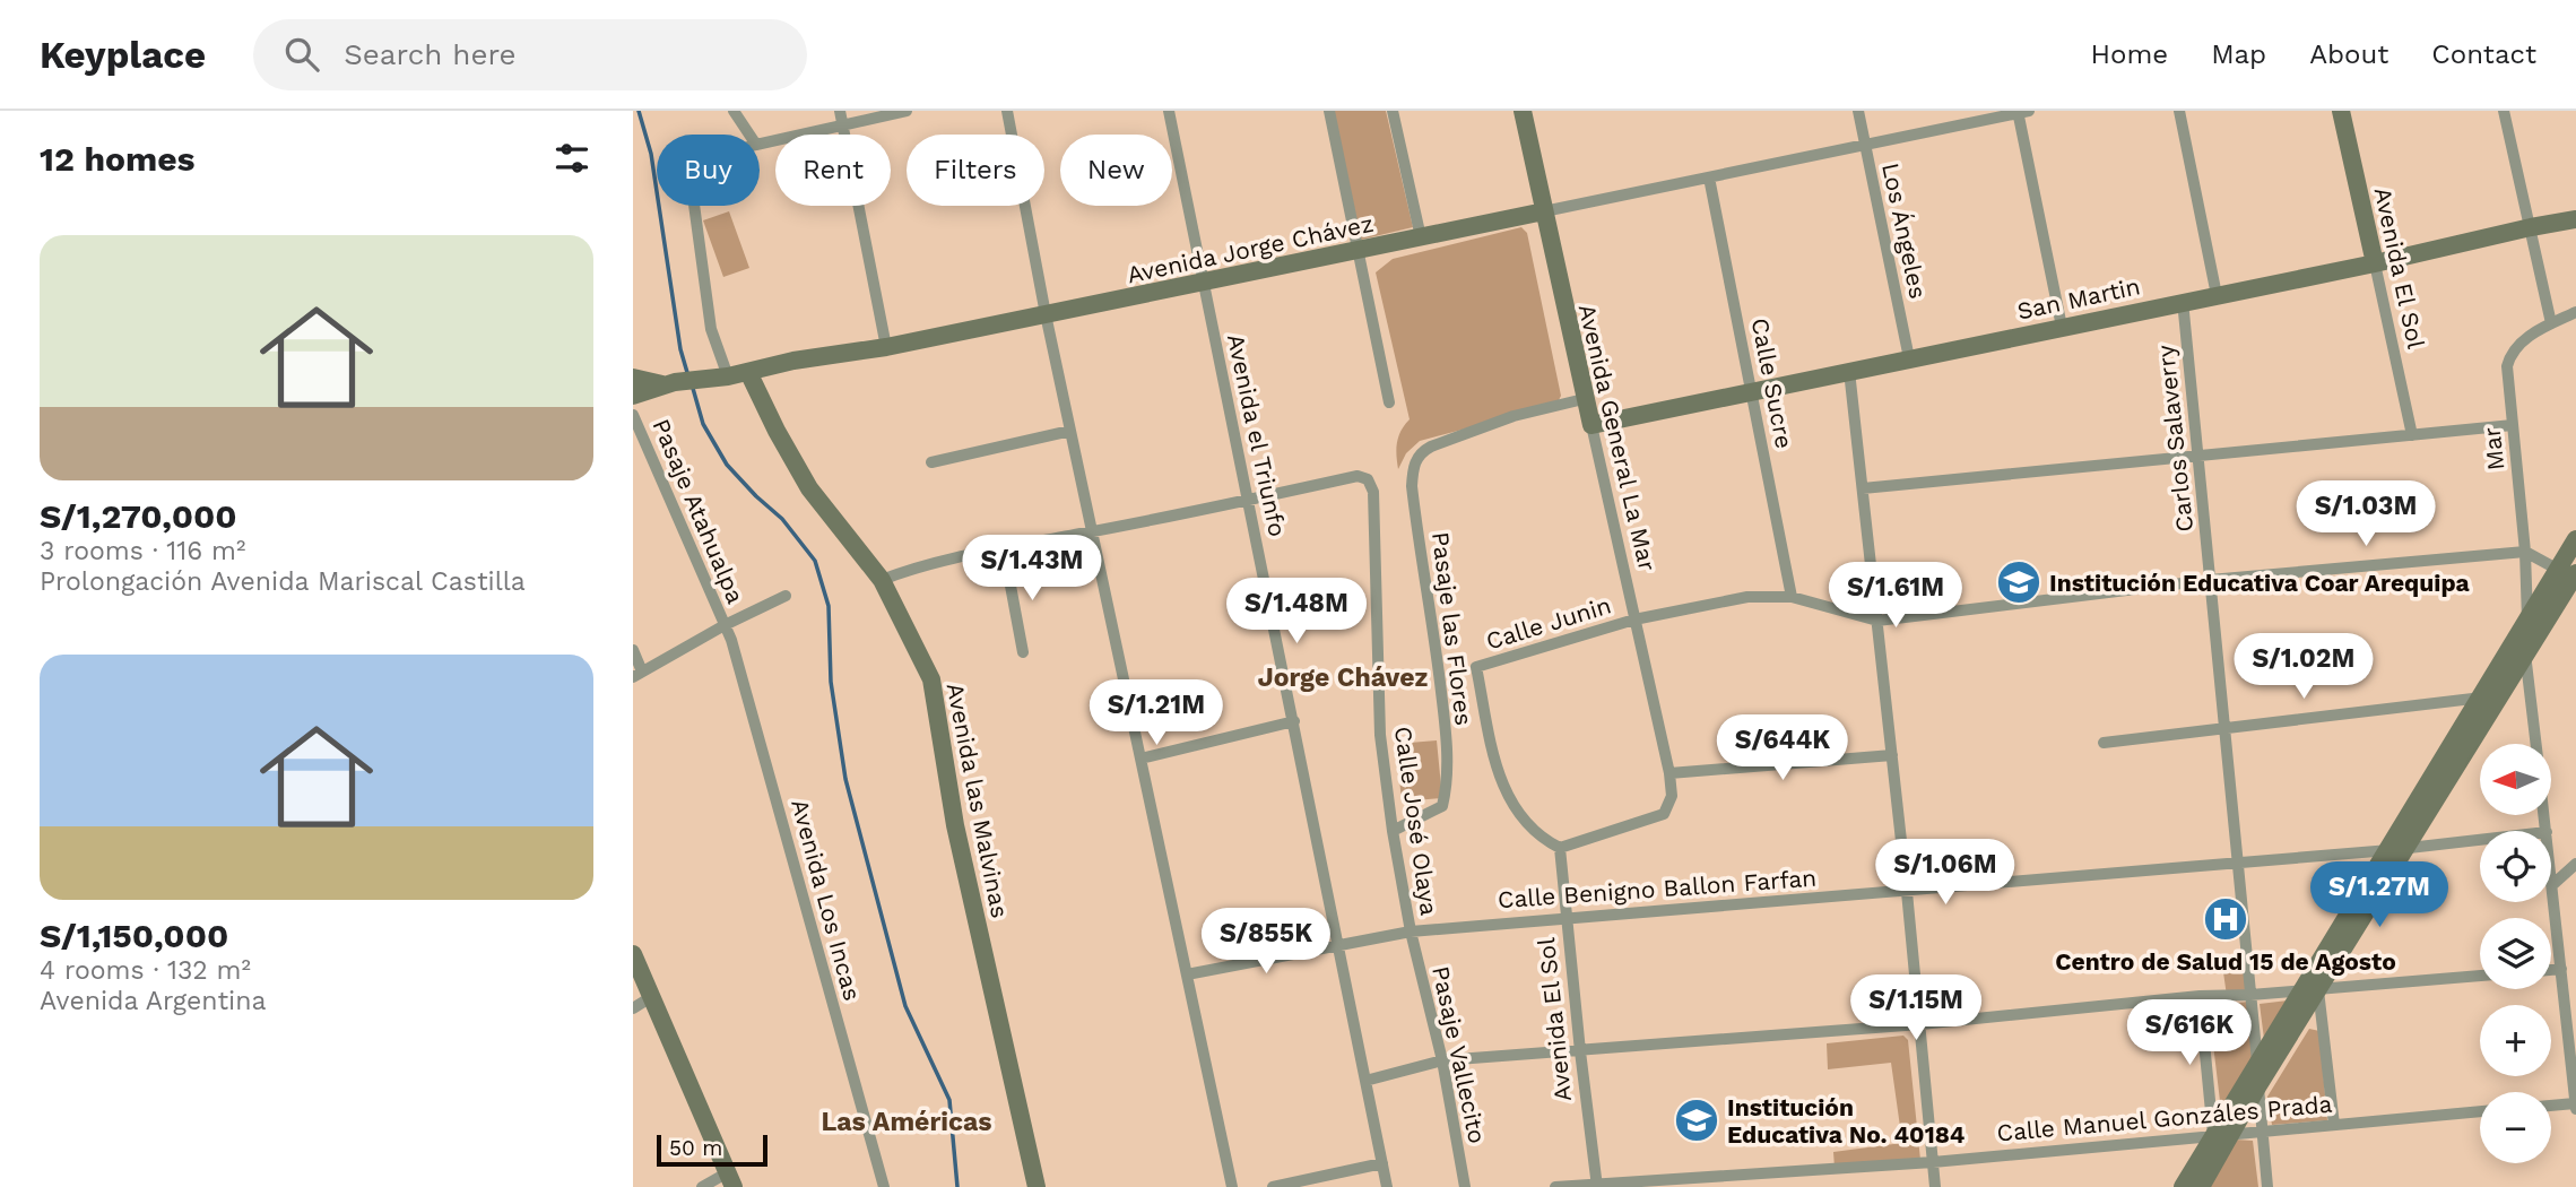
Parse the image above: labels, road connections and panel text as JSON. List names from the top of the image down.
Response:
{
  "streets": {
    "street": [
      "Los Ángeles",
      "Avenida Jorge Chávez",
      "Avenida El Sol",
      "San Martin",
      "Calle Sucre",
      "Avenida el Triunfo",
      "Avenida General La Mar",
      "Carlos Salaverry",
      "Mar",
      "Pasaje Atahualpa",
      "Calle Junin",
      "Pasaje las Flores",
      "Avenida las Malvinas",
      "Calle José Olaya",
      "Calle Benigno Ballon Farfan",
      "Avenida Los Incas",
      "Pasaje Vallecito",
      "Calle Manuel Gonzáles Prada"
    ]
  },
  "crossings": [
    ["Los Ángeles", "Avenida Jorge Chávez"],
    ["Los Ángeles", "San Martin"],
    ["Avenida Jorge Chávez", "Calle Sucre"],
    ["Avenida Jorge Chávez", "Avenida el Triunfo"],
    ["Avenida Jorge Chávez", "Avenida General La Mar"],
    ["Avenida Jorge Chávez", "Avenida las Malvinas"],
    ["Avenida El Sol", "San Martin"],
    ["Avenida El Sol", "Avenida General La Mar"],
    ["Avenida El Sol", "Calle Junin"],
    ["Avenida El Sol", "Calle Benigno Ballon Farfan"],
    ["Avenida El Sol", "Calle Manuel Gonzáles Prada"],
    ["San Martin", "Calle Sucre"],
    ["San Martin", "Avenida General La Mar"],
    ["San Martin", "Carlos Salaverry"],
    ["Calle Sucre", "Calle Junin"],
    ["Avenida el Triunfo", "Calle José Olaya"],
    ["Avenida el Triunfo", "Calle Benigno Ballon Farfan"],
    ["Avenida General La Mar", "Calle Junin"],
    ["Avenida General La Mar", "Pasaje las Flores"],
    ["Carlos Salaverry", "Calle Junin"],
    ["Carlos Salaverry", "Calle Benigno Ballon Farfan"],
    ["Carlos Salaverry", "Calle Manuel Gonzáles Prada"],
    ["Mar", "Calle Junin"],
    ["Pasaje Atahualpa", "Avenida Los Incas"],
    ["Pasaje las Flores", "Calle José Olaya"],
    ["Calle José Olaya", "Calle Benigno Ballon Farfan"],
    ["Calle José Olaya", "Pasaje Vallecito"],
    ["Calle Benigno Ballon Farfan", "Pasaje Vallecito"]
  ],
  "districts": ["Jorge Chávez", "Las Américas"],
  "places": {
    "school or university": ["Institución Educativa Coar Arequipa", "Institución Educativa No. 40184"],
    "hospital": ["Centro de Salud 15 de Agosto"]
  },
  "scale_bar": "50 m",
  "north": "left",
  "page": {
    "header": "Keyplace",
    "search": "Search here",
    "nav": [
      "Home",
      "Map",
      "About",
      "Contact"
    ],
    "heading": "12 homes",
    "chip": [
      "Buy",
      "Rent",
      "Filters",
      "New"
    ],
    "list": [
      {
        "name": "S/1,270,000",
        "note": "3 rooms · 116 m² · Prolongación Avenida Mariscal Castilla"
      },
      {
        "name": "S/1,150,000",
        "note": "4 rooms · 132 m² · Avenida Argentina"
      }
    ],
    "price": [
      "S/1.03M",
      "S/1.43M",
      "S/1.61M",
      "S/1.48M",
      "S/1.02M",
      "S/1.21M",
      "S/644K",
      "S/1.06M",
      "S/1.27M",
      "S/855K",
      "S/1.15M",
      "S/616K"
    ],
    "map_buttons": ["+", "−"],
    "scale": "50 m"
  }
}
